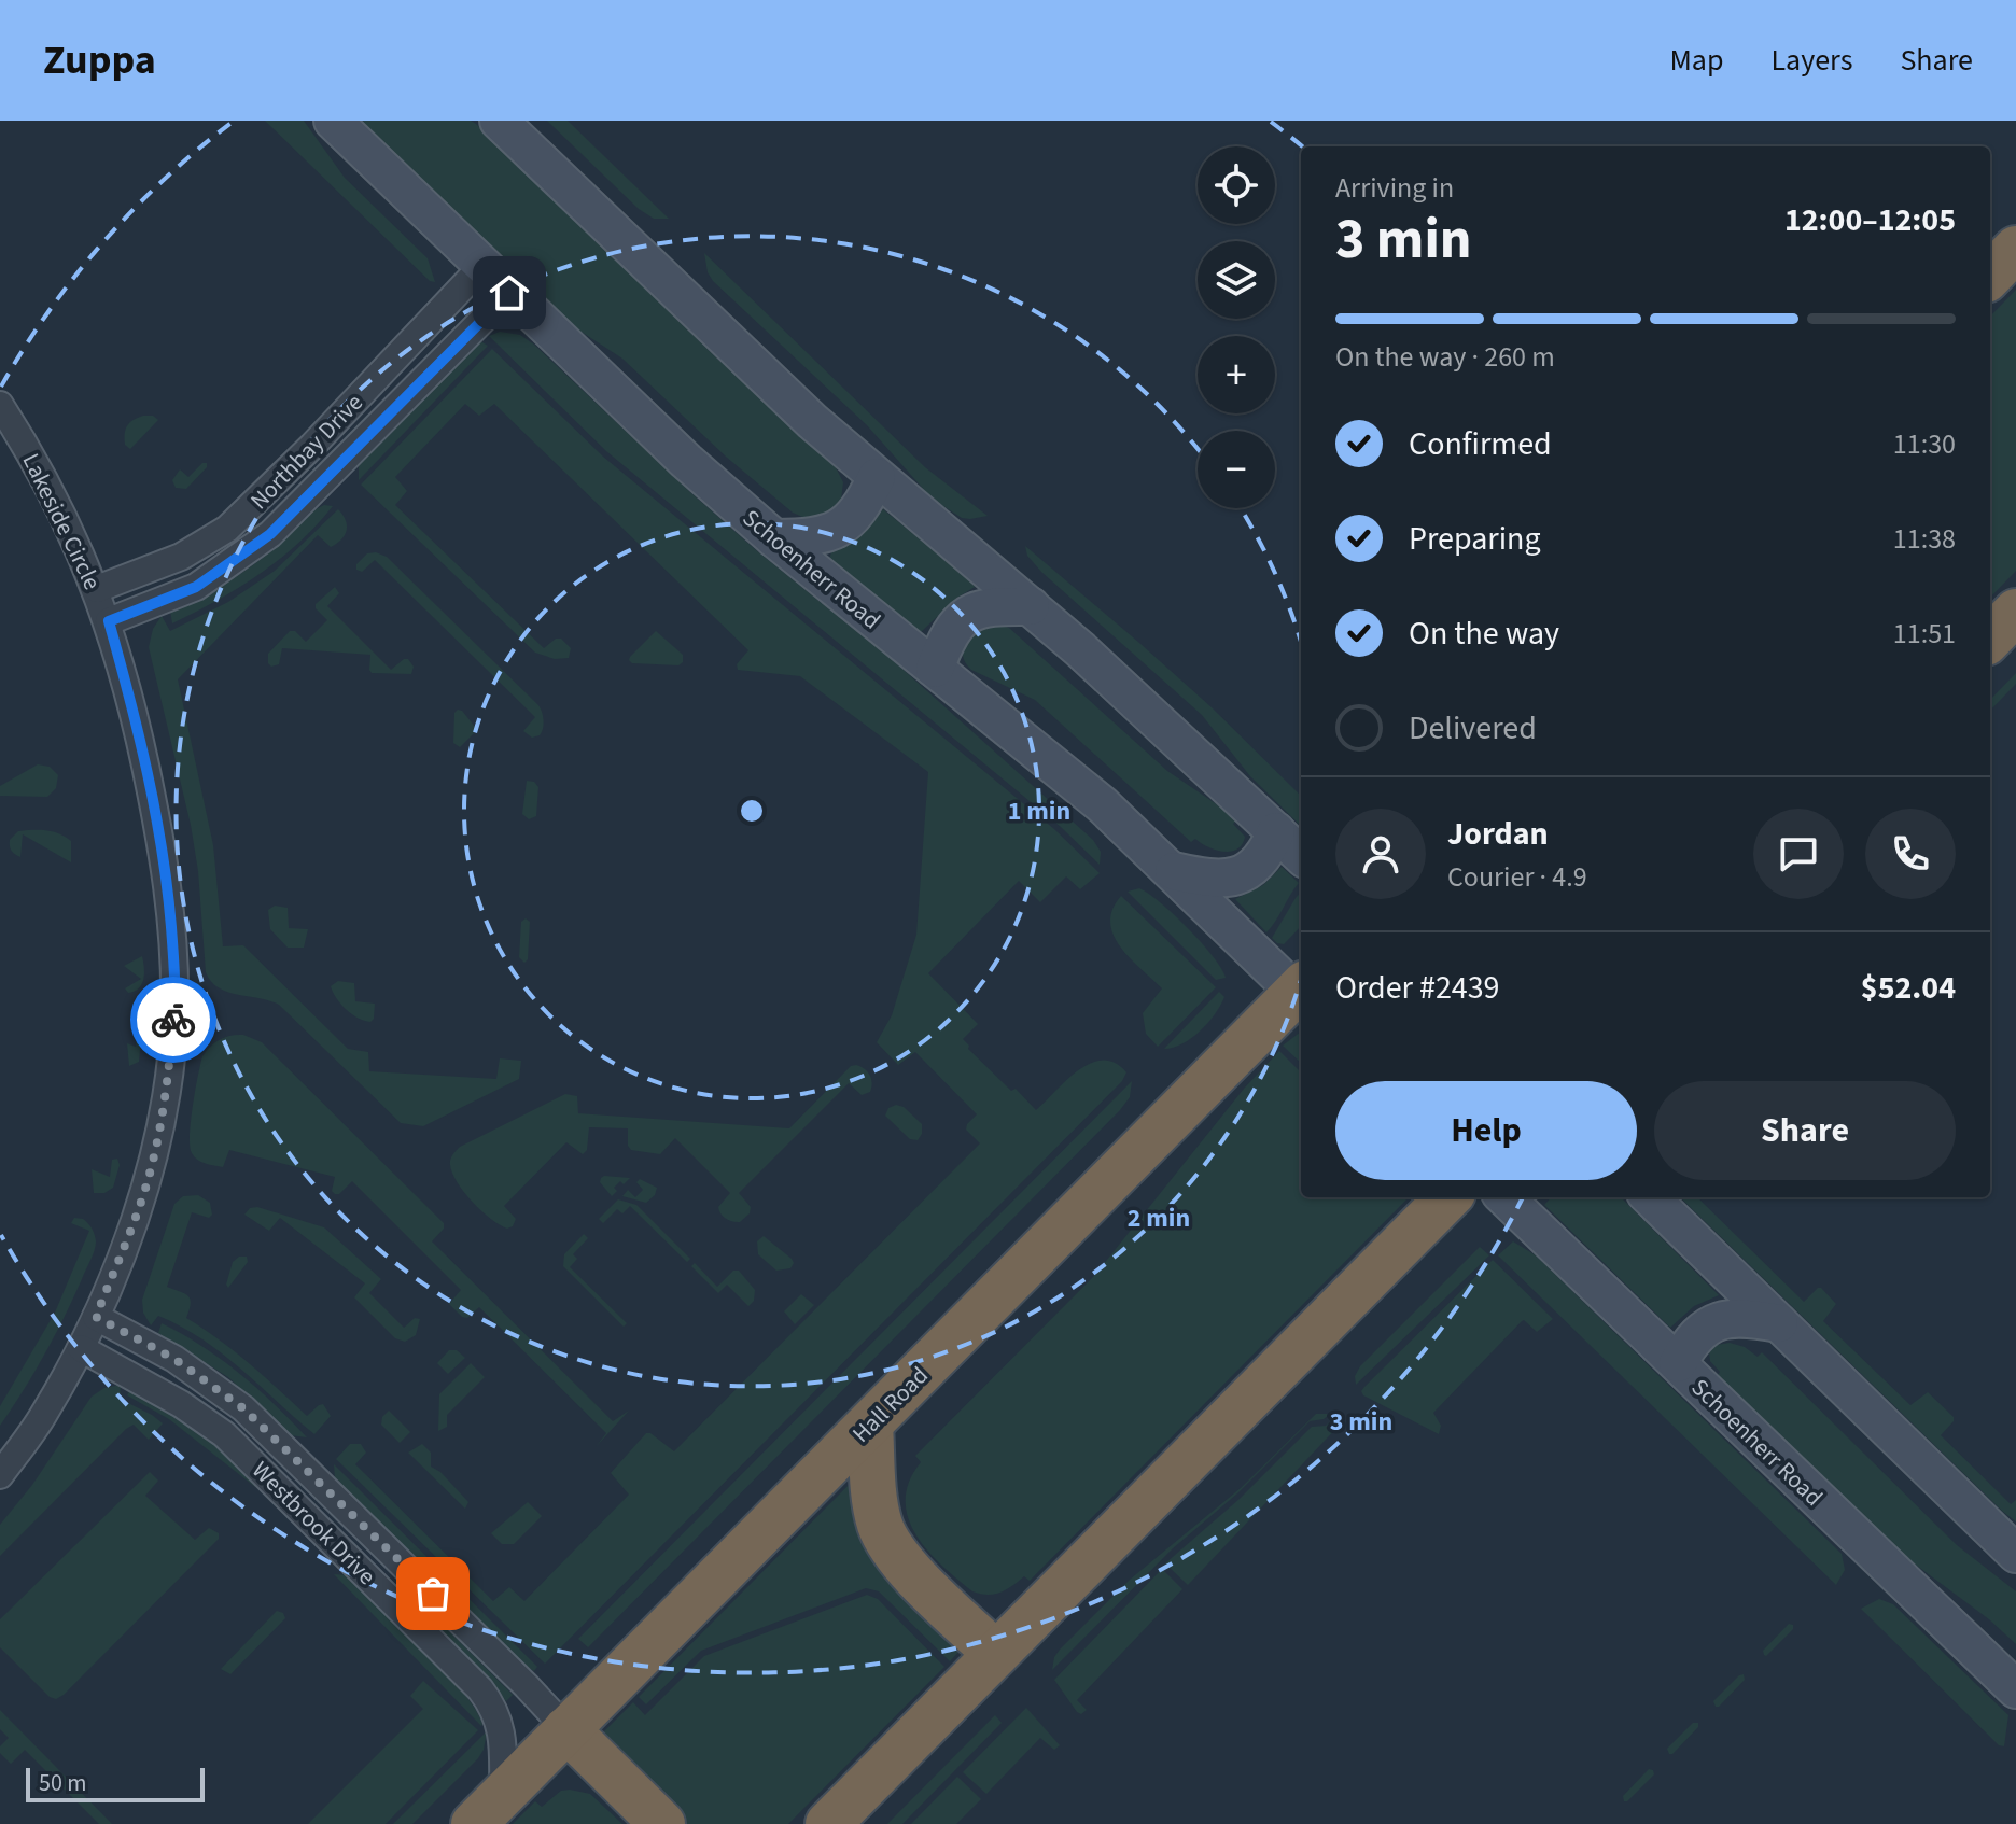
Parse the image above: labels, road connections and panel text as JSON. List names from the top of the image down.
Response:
{
  "streets": {
    "highway": ["Hall Road"],
    "main road": ["Schoenherr Road"],
    "street": ["Northbay Drive", "Lakeside Circle", "Westbrook Drive"]
  },
  "crossings": [
    ["Northbay Drive", "Lakeside Circle"],
    ["Northbay Drive", "Schoenherr Road"],
    ["Lakeside Circle", "Westbrook Drive"],
    ["Hall Road", "Westbrook Drive"]
  ],
  "scale_bar": "50 m",
  "page": {
    "header": "Zuppa",
    "nav": ["Map", "Layers", "Share"],
    "map_buttons": ["+", "−"],
    "heading": ["3 min", "Arriving in", "12:00–12:05"],
    "panel": [
      "Jordan",
      "Courier · 4.9",
      "Order #2439",
      "$52.04"
    ],
    "bar": "On the way · 260 m",
    "list": [
      ["Confirmed", "11:30"],
      ["Preparing", "11:38"],
      ["On the way", "11:51"],
      "Delivered"
    ],
    "buttons": ["Help", "Share"],
    "scale": "50 m"
  },
  "rings": ["1 min", "2 min", "3 min"]
}
